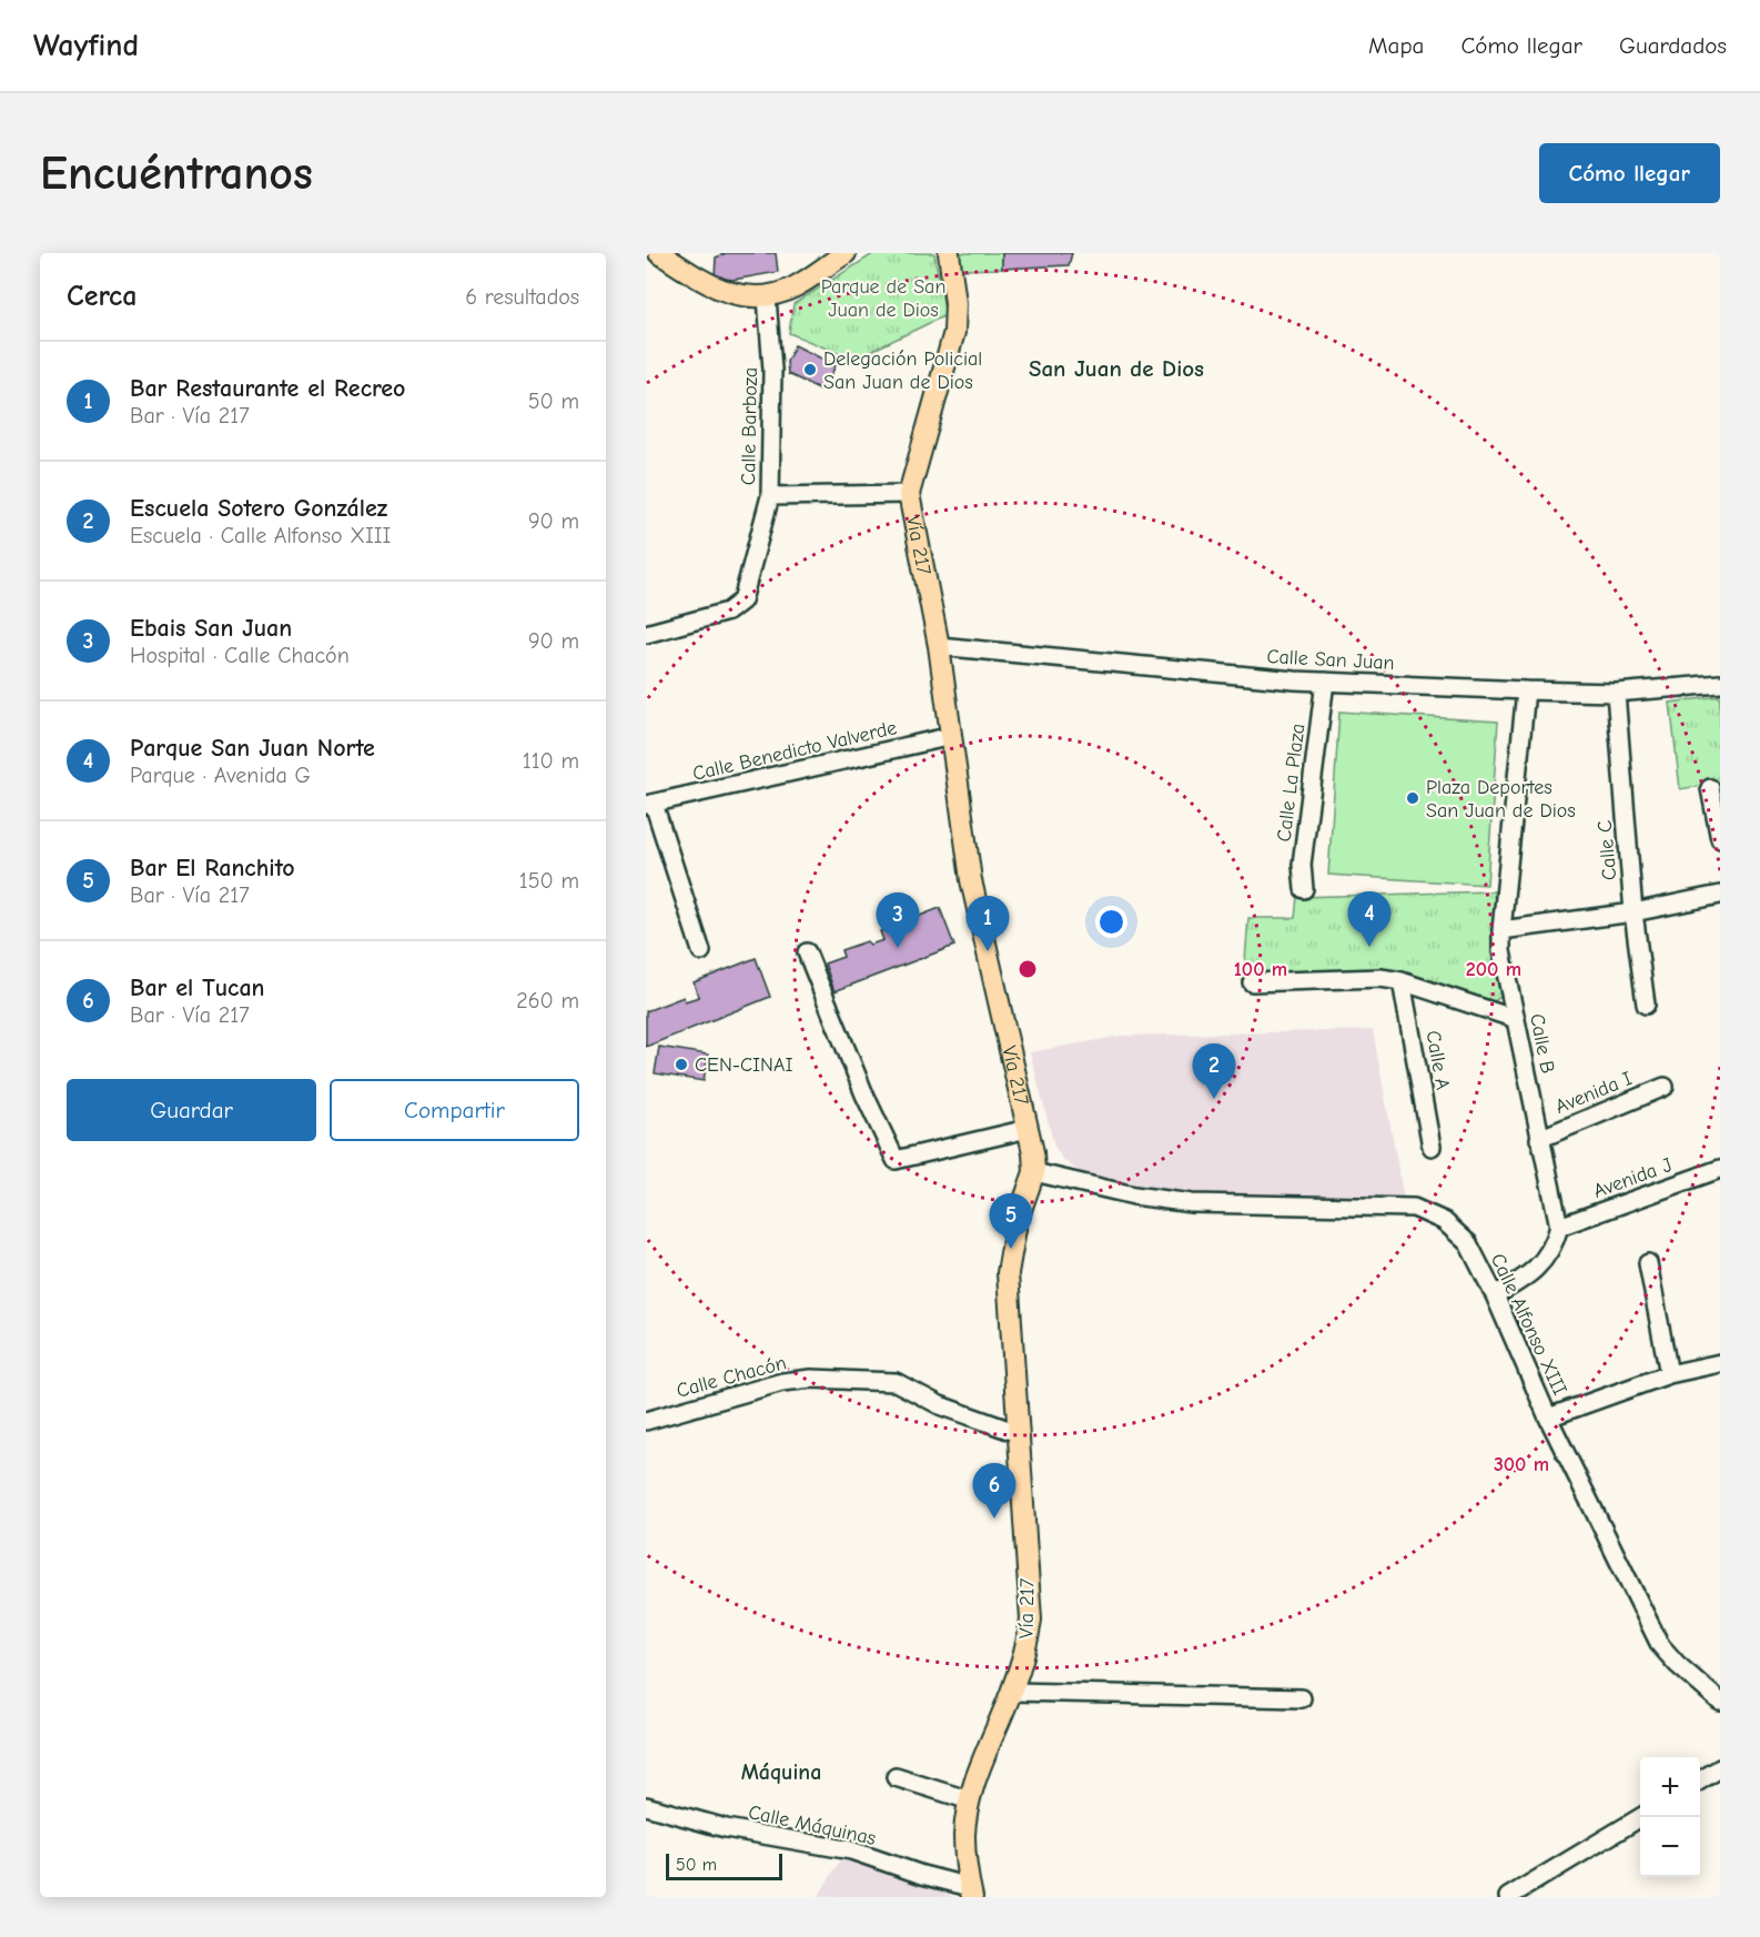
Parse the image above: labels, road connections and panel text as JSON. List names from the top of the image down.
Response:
{
  "streets": {
    "main road": ["Vía 217"],
    "street": [
      "Calle Barboza",
      "Calle San Juan",
      "Calle Benedicto Valverde",
      "Calle La Plaza",
      "Calle C",
      "Calle B",
      "Calle A",
      "Avenida I",
      "Avenida J",
      "Calle Alfonso XIII",
      "Calle Chacón",
      "Calle Máquinas"
    ]
  },
  "crossings": [
    ["Calle Barboza", "Vía 217"],
    ["Vía 217", "Calle San Juan"],
    ["Vía 217", "Calle Benedicto Valverde"],
    ["Vía 217", "Calle Alfonso XIII"],
    ["Vía 217", "Calle Chacón"],
    ["Vía 217", "Calle Máquinas"],
    ["Calle San Juan", "Calle La Plaza"],
    ["Calle San Juan", "Calle C"],
    ["Calle San Juan", "Calle B"],
    ["Calle B", "Avenida I"],
    ["Calle B", "Avenida J"]
  ],
  "districts": ["San Juan de Dios", "Máquina"],
  "parks": ["Parque de San Juan de Dios"],
  "places": ["Delegación Policial San Juan de Dios", "Plaza Deportes San Juan de Dios", "CEN-CINAI"],
  "scale_bar": "50 m",
  "page": {
    "header": "Wayfind",
    "nav": ["Mapa", "Cómo llegar", "Guardados"],
    "buttons": [
      "Cómo llegar",
      ["Guardar", "Compartir"]
    ],
    "title": "Encuéntranos",
    "heading": ["Cerca", "6 resultados"],
    "list": [
      {
        "mark": "1",
        "name": "Bar Restaurante el Recreo",
        "note": "Bar · Vía 217",
        "value": "50 m"
      },
      {
        "mark": "2",
        "name": "Escuela Sotero González",
        "note": "Escuela · Calle Alfonso XIII",
        "value": "90 m"
      },
      {
        "mark": "3",
        "name": "Ebais San Juan",
        "note": "Hospital · Calle Chacón",
        "value": "90 m"
      },
      {
        "mark": "4",
        "name": "Parque San Juan Norte",
        "note": "Parque · Avenida G",
        "value": "110 m"
      },
      {
        "mark": "5",
        "name": "Bar El Ranchito",
        "note": "Bar · Vía 217",
        "value": "150 m"
      },
      {
        "mark": "6",
        "name": "Bar el Tucan",
        "note": "Bar · Vía 217",
        "value": "260 m"
      }
    ],
    "pins": [
      "4",
      "3",
      "1",
      "2",
      "5",
      "6"
    ],
    "map_buttons": ["+", "−"],
    "scale": "50 m"
  },
  "rings": ["100 m", "200 m", "300 m"]
}
